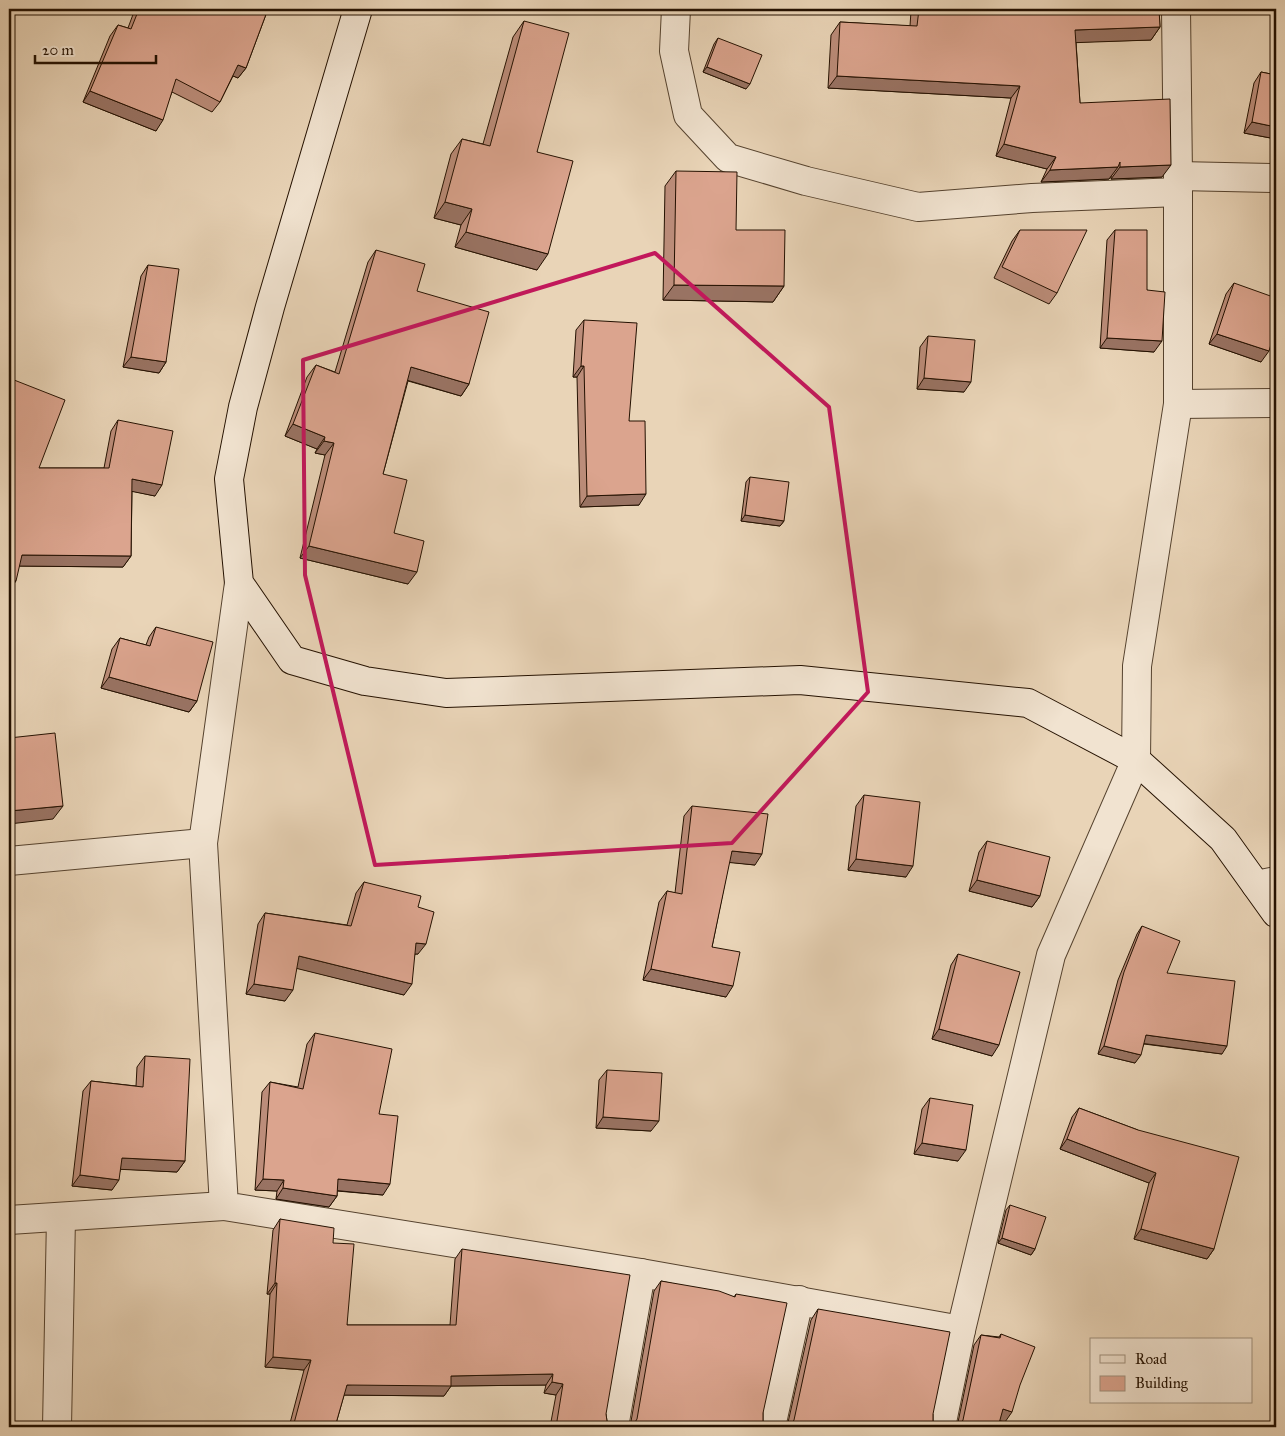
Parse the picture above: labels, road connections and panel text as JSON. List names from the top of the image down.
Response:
{
  "legend": ["Road", "Building"],
  "scale_bar": "20 m"
}
